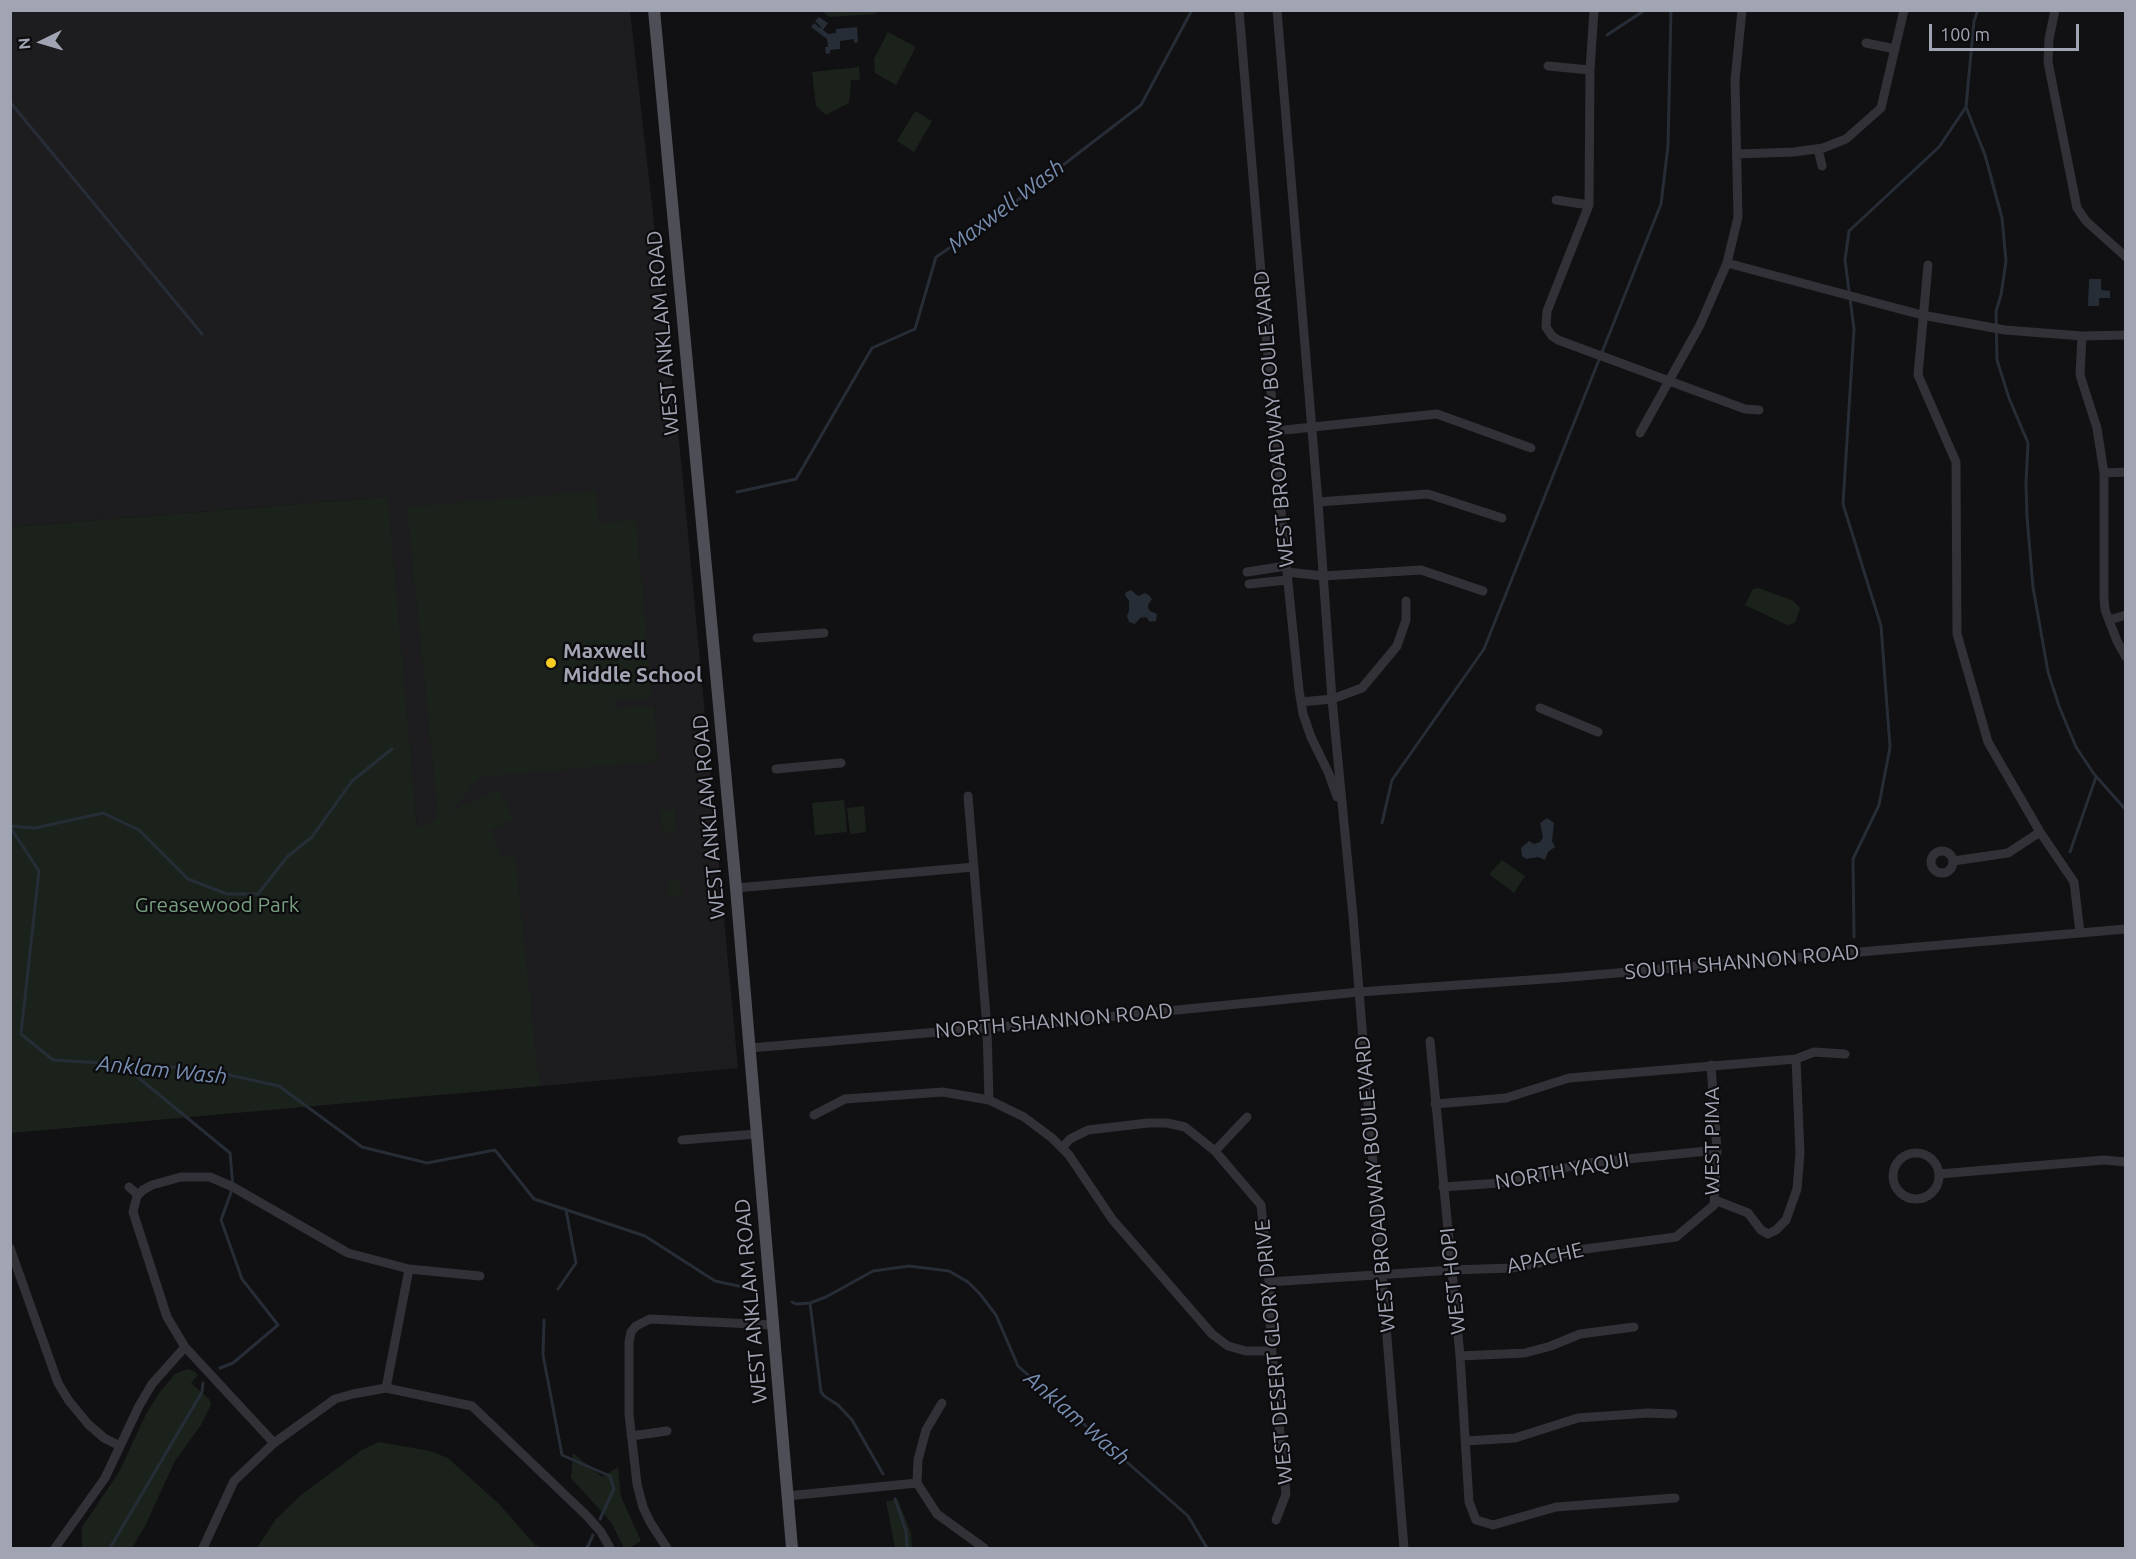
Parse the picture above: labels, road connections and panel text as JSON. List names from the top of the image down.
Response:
{
  "streets": {
    "main road": ["WEST ANKLAM ROAD"],
    "street": [
      "WEST BROADWAY BOULEVARD",
      "SOUTH SHANNON ROAD",
      "NORTH SHANNON ROAD",
      "WEST PIMA",
      "NORTH YAQUI",
      "APACHE",
      "WEST HOPI",
      "WEST DESERT GLORY DRIVE"
    ]
  },
  "crossings": [
    ["WEST ANKLAM ROAD", "NORTH SHANNON ROAD"],
    ["WEST BROADWAY BOULEVARD", "SOUTH SHANNON ROAD"],
    ["WEST BROADWAY BOULEVARD", "NORTH SHANNON ROAD"],
    ["WEST BROADWAY BOULEVARD", "APACHE"],
    ["SOUTH SHANNON ROAD", "NORTH SHANNON ROAD"],
    ["WEST PIMA", "NORTH YAQUI"],
    ["WEST PIMA", "APACHE"],
    ["NORTH YAQUI", "WEST HOPI"],
    ["APACHE", "WEST HOPI"],
    ["APACHE", "WEST DESERT GLORY DRIVE"]
  ],
  "water": ["Maxwell Wash", "Anklam Wash"],
  "parks": ["Greasewood Park"],
  "places": ["Maxwell Middle School"],
  "scale_bar": "100 m",
  "north": "left"
}
